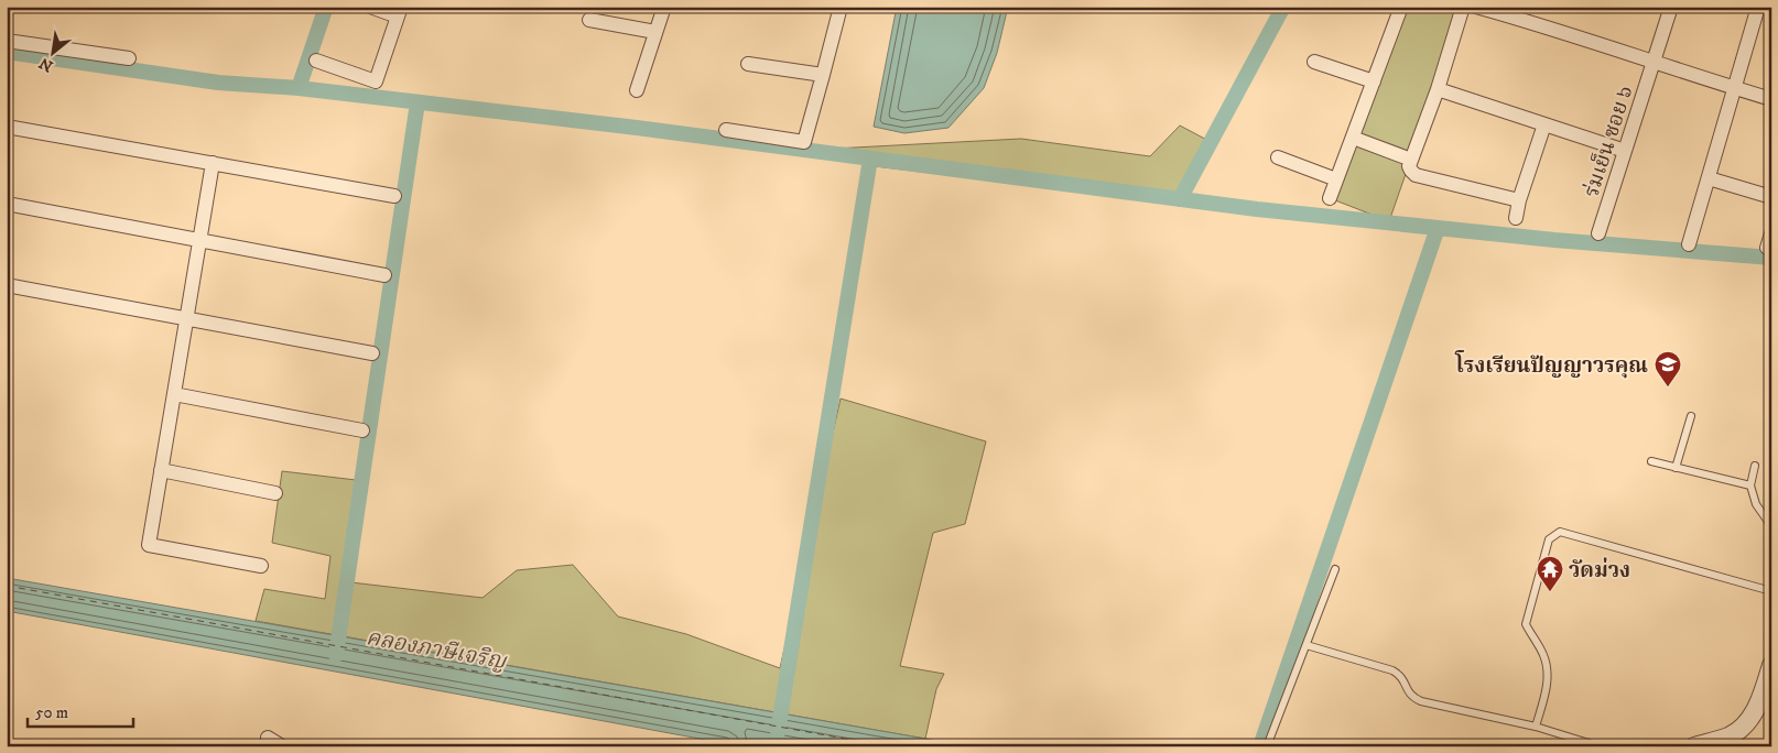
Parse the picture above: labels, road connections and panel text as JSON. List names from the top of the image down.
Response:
{
  "streets": {
    "street": ["ร่มเย็น ซอย ๖"]
  },
  "water": ["คลองภาษีเจริญ"],
  "places": {
    "school or university": ["โรงเรียนปัญญาวรคุณ"],
    "temple": ["วัดม่วง"]
  },
  "scale_bar": "50 m",
  "north": "bottom left"
}
